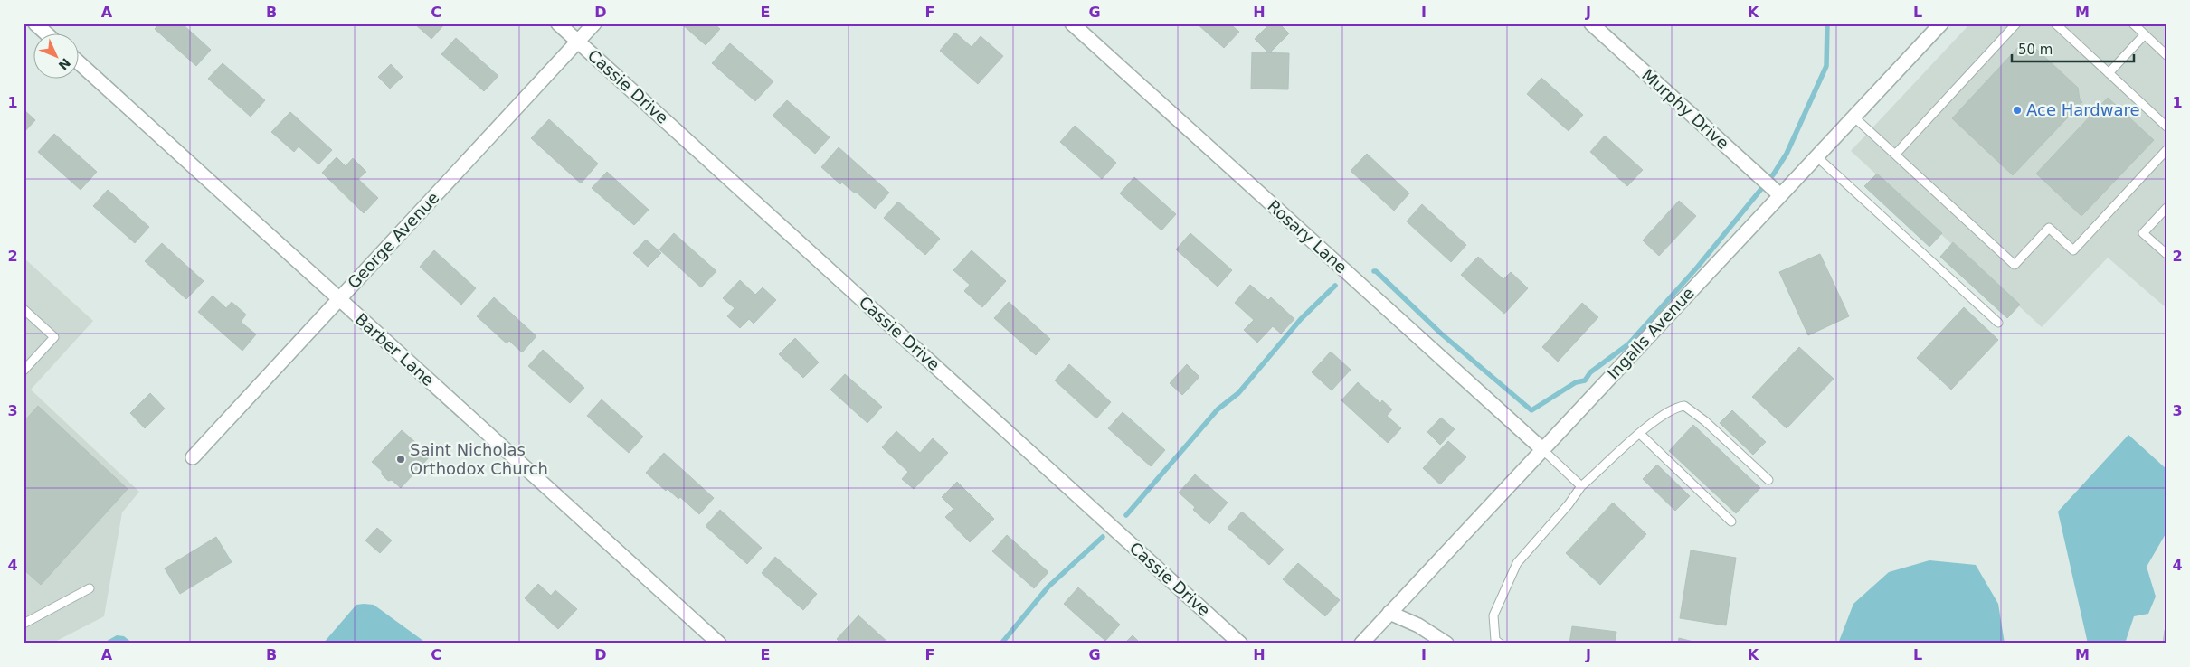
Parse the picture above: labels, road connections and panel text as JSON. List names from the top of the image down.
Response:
{
  "streets": {
    "street": [
      "Cassie Drive",
      "Murphy Drive",
      "Rosary Lane",
      "George Avenue",
      "Ingalls Avenue",
      "Barber Lane"
    ]
  },
  "crossings": [
    ["Cassie Drive", "George Avenue"],
    ["Murphy Drive", "Ingalls Avenue"],
    ["Rosary Lane", "Ingalls Avenue"],
    ["George Avenue", "Barber Lane"]
  ],
  "places": ["Ace Hardware", "Saint Nicholas Orthodox Church"],
  "scale_bar": "50 m",
  "north": "bottom right",
  "grid": {
    "columns": [
      "A",
      "B",
      "C",
      "D",
      "E",
      "F",
      "G",
      "H",
      "I",
      "J",
      "K",
      "L",
      "M"
    ],
    "rows": [
      "1",
      "2",
      "3",
      "4"
    ]
  }
}
